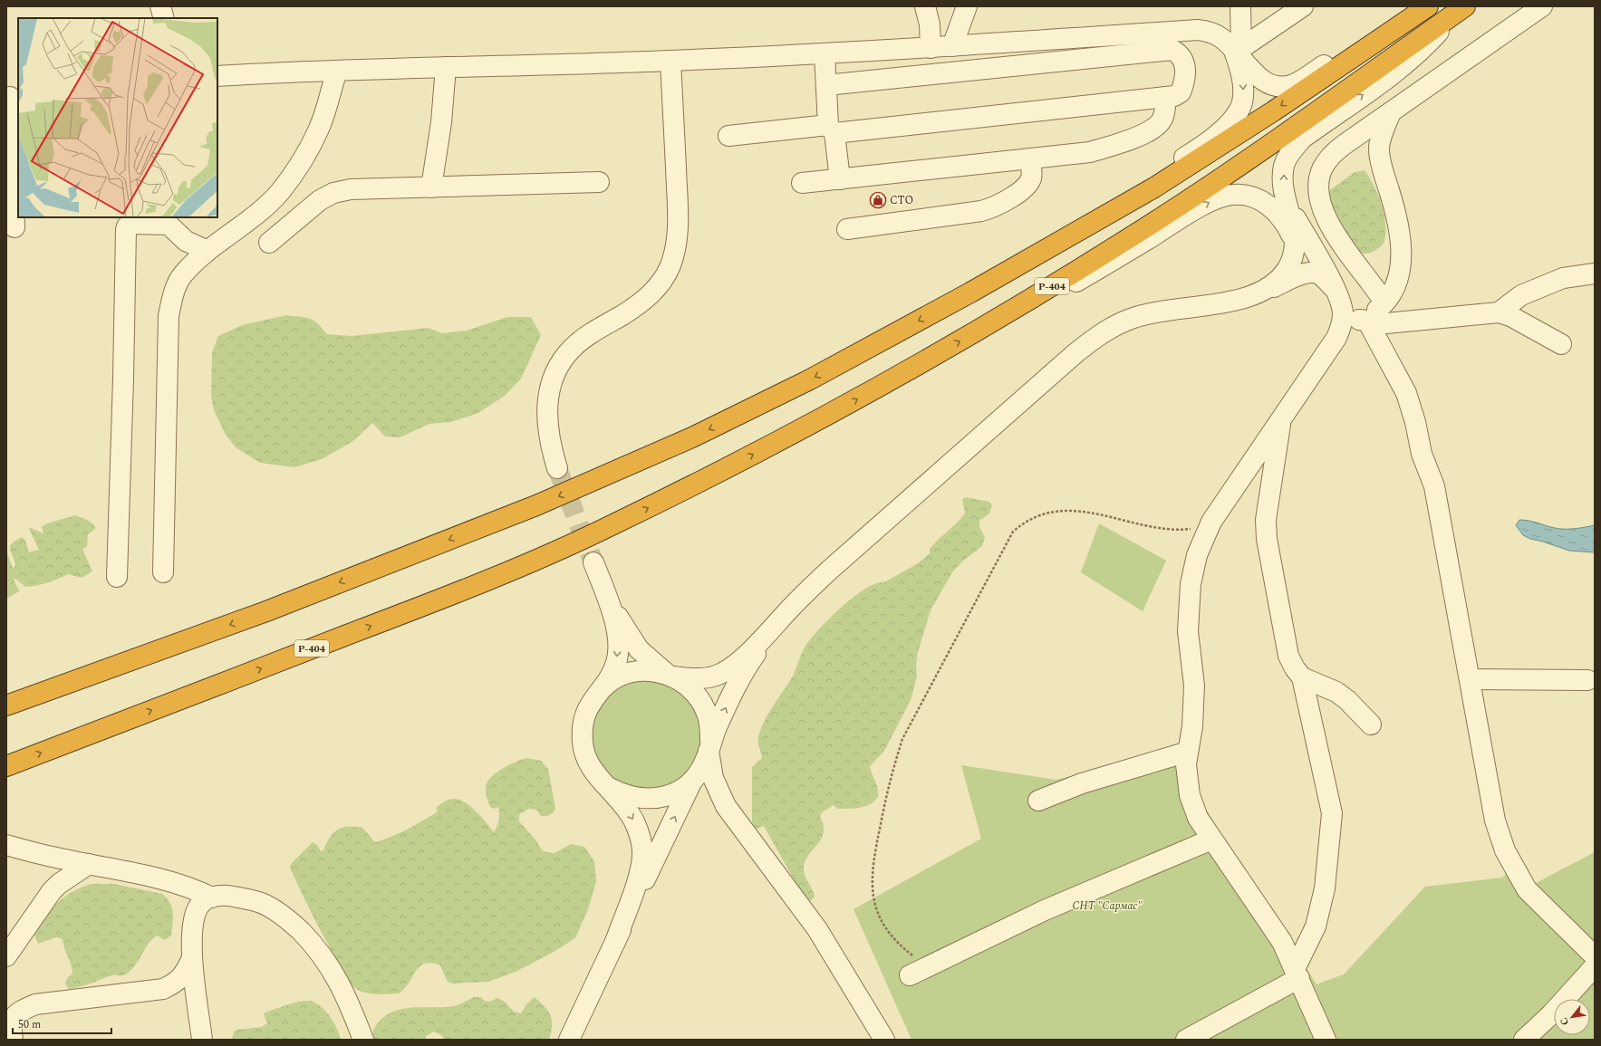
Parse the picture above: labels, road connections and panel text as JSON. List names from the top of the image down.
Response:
{
  "streets": {
    "highway": ["Р-404"]
  },
  "parks": ["СНТ \"Сармас\""],
  "places": {
    "shop": ["СТО"]
  },
  "scale_bar": "50 m",
  "north": "bottom left"
}
